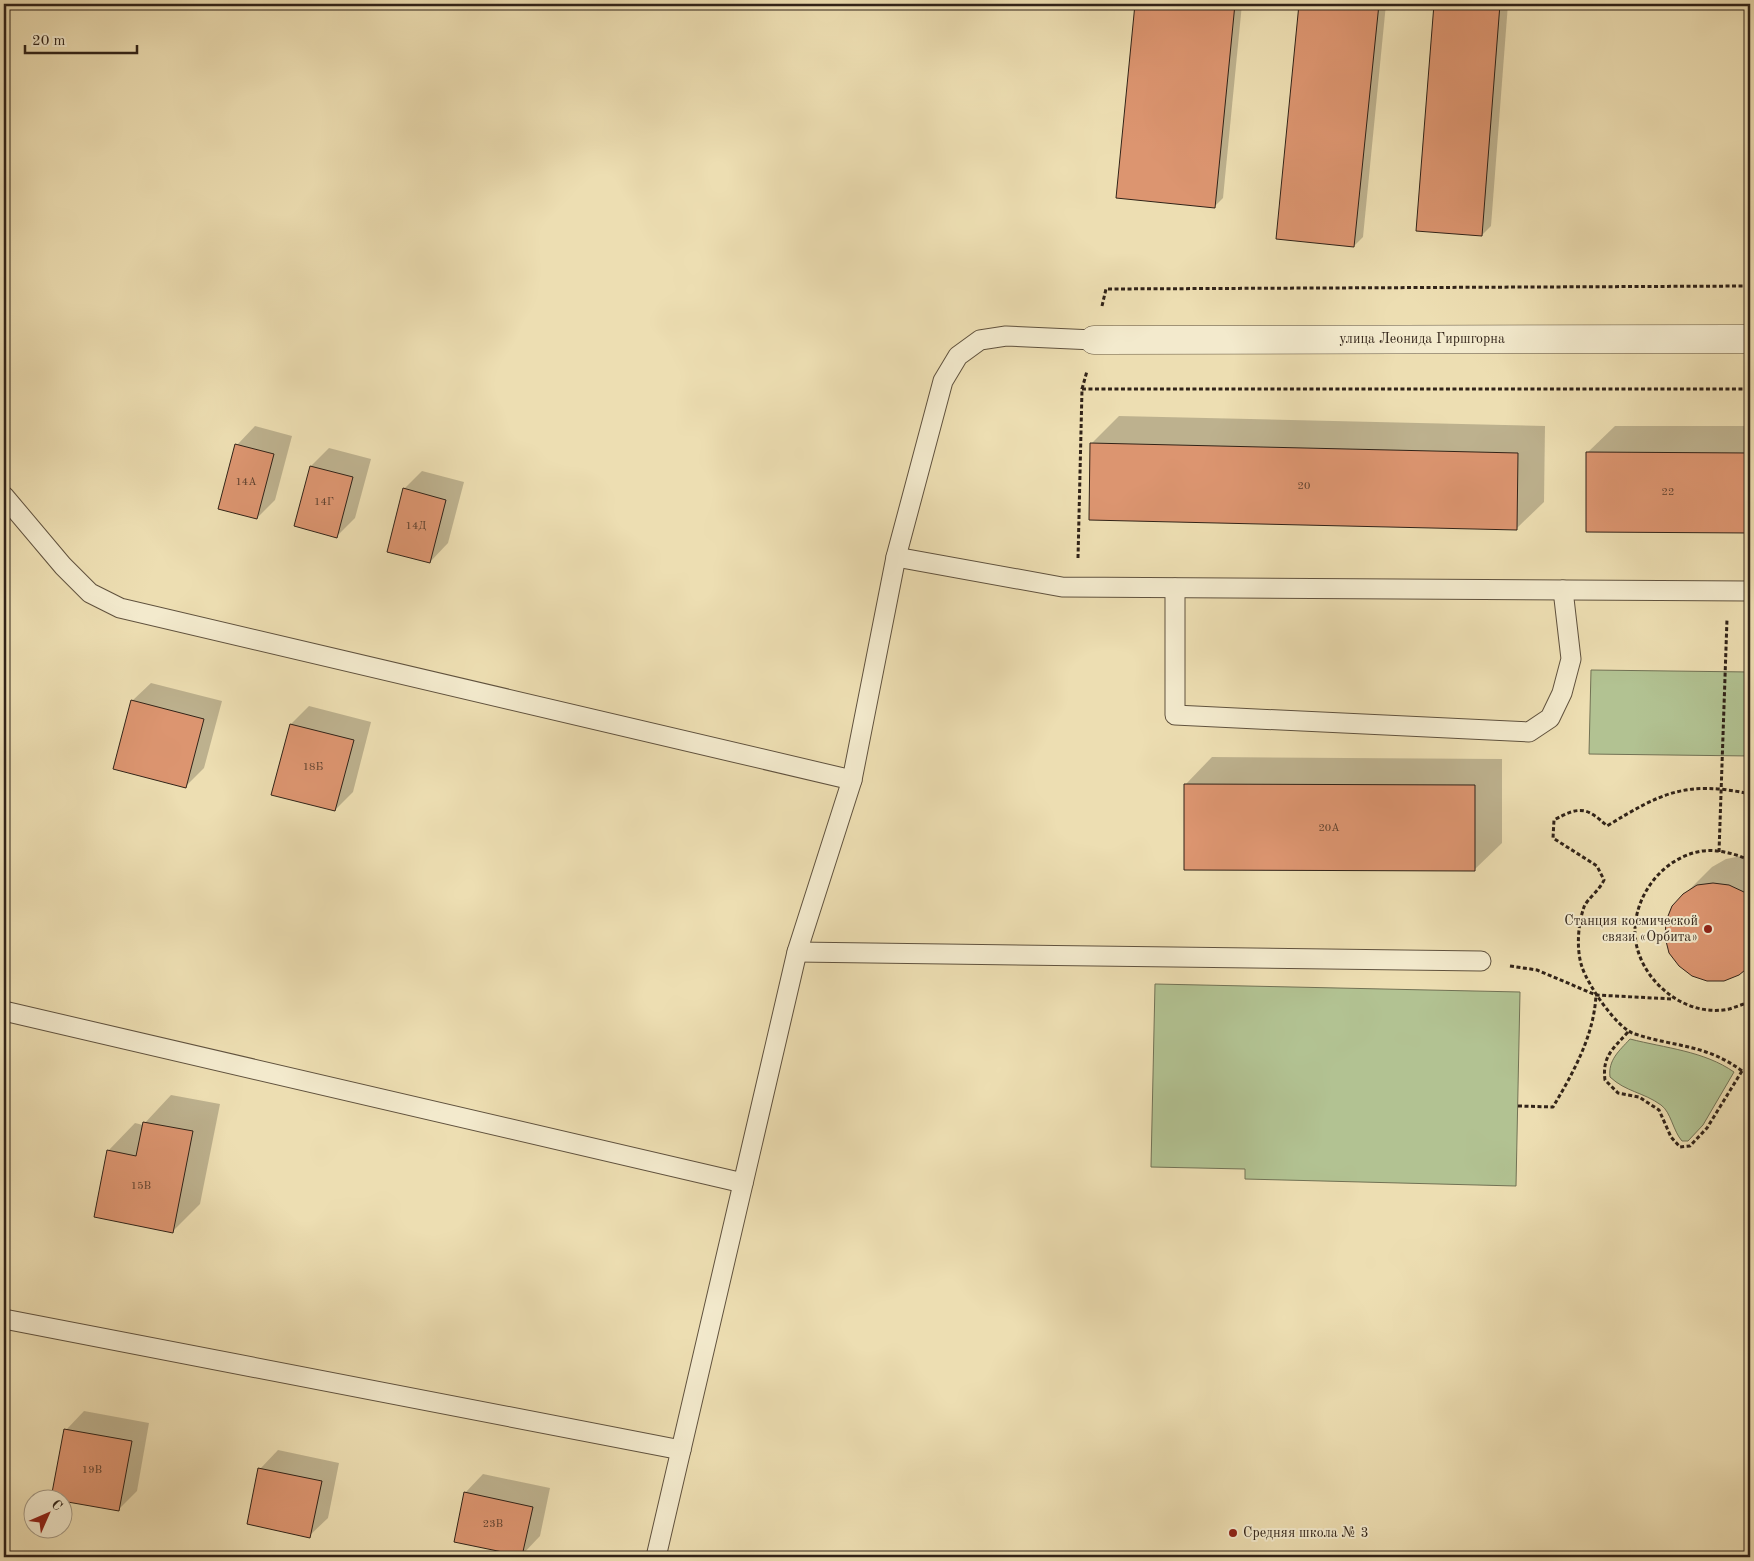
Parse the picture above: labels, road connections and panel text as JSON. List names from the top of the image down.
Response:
{
  "streets": {
    "street": ["улица Леонида Гиршгорна"]
  },
  "places": ["Станция космической связи «Орбита»", "Средняя школа № 3"],
  "house_numbers": [
    "14А",
    "20",
    "22",
    "14Г",
    "14Д",
    "18Б",
    "20А",
    "15В",
    "19В",
    "23В"
  ],
  "scale_bar": "20 m",
  "north": "top right"
}
